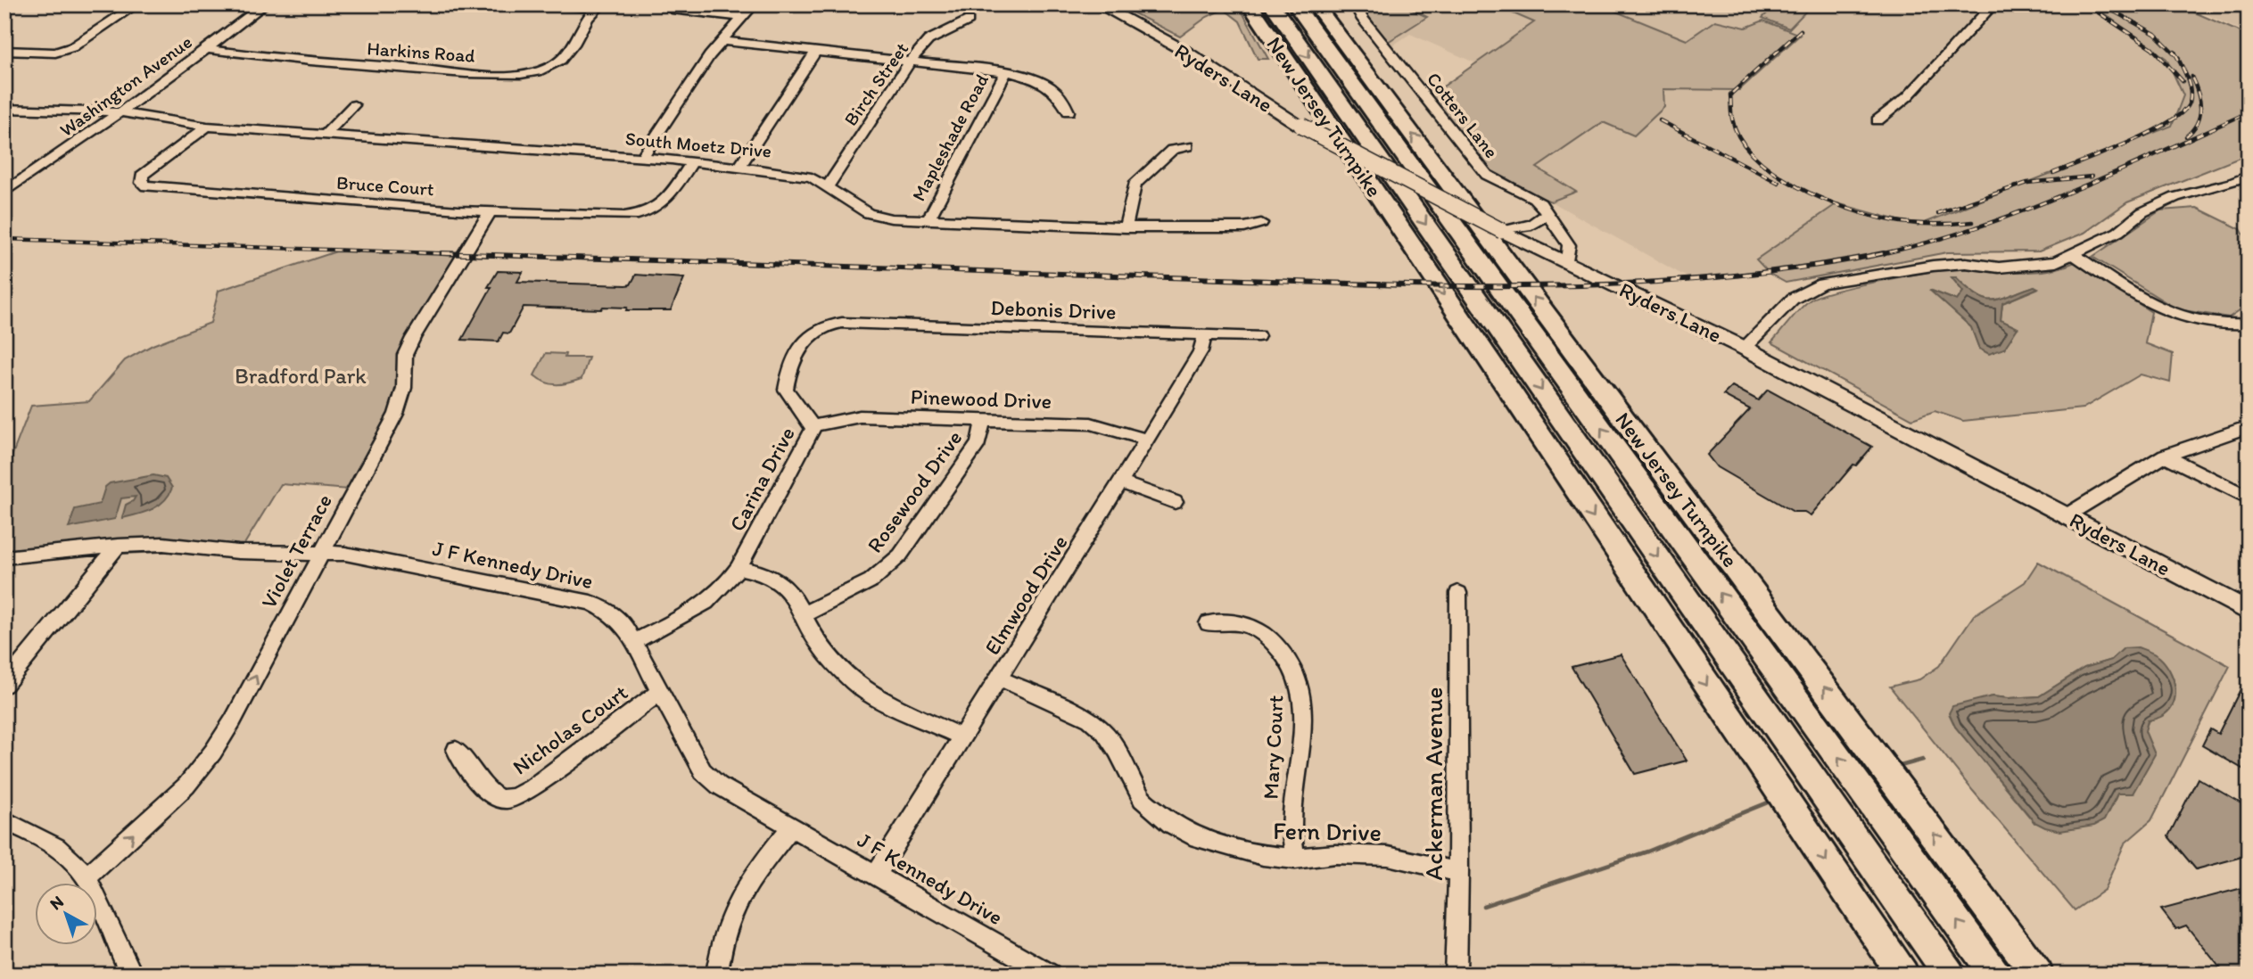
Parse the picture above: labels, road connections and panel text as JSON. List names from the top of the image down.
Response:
{
  "streets": {
    "highway": ["New Jersey Turnpike"],
    "main road": ["Ryders Lane"],
    "street": [
      "Harkins Road",
      "Birch Street",
      "Washington Avenue",
      "Cotters Lane",
      "Mapleshade Road",
      "South Moetz Drive",
      "Bruce Court",
      "Debonis Drive",
      "Pinewood Drive",
      "Carina Drive",
      "Rosewood Drive",
      "Violet Terrace",
      "J F Kennedy Drive",
      "Elmwood Drive",
      "Nicholas Court",
      "Mary Court",
      "Ackerman Avenue",
      "Fern Drive"
    ]
  },
  "crossings": [
    ["Harkins Road", "Washington Avenue"],
    ["Ryders Lane", "Cotters Lane"],
    ["Birch Street", "South Moetz Drive"],
    ["Washington Avenue", "South Moetz Drive"],
    ["Mapleshade Road", "South Moetz Drive"],
    ["South Moetz Drive", "Bruce Court"],
    ["Bruce Court", "Violet Terrace"],
    ["Debonis Drive", "Carina Drive"],
    ["Debonis Drive", "Elmwood Drive"],
    ["Pinewood Drive", "Carina Drive"],
    ["Pinewood Drive", "Rosewood Drive"],
    ["Pinewood Drive", "Elmwood Drive"],
    ["Carina Drive", "J F Kennedy Drive"],
    ["Violet Terrace", "J F Kennedy Drive"],
    ["J F Kennedy Drive", "Elmwood Drive"],
    ["J F Kennedy Drive", "Nicholas Court"],
    ["Elmwood Drive", "Fern Drive"],
    ["Mary Court", "Fern Drive"],
    ["Ackerman Avenue", "Fern Drive"]
  ],
  "one_way": ["Violet Terrace"],
  "parks": ["Bradford Park"],
  "north": "top left"
}
